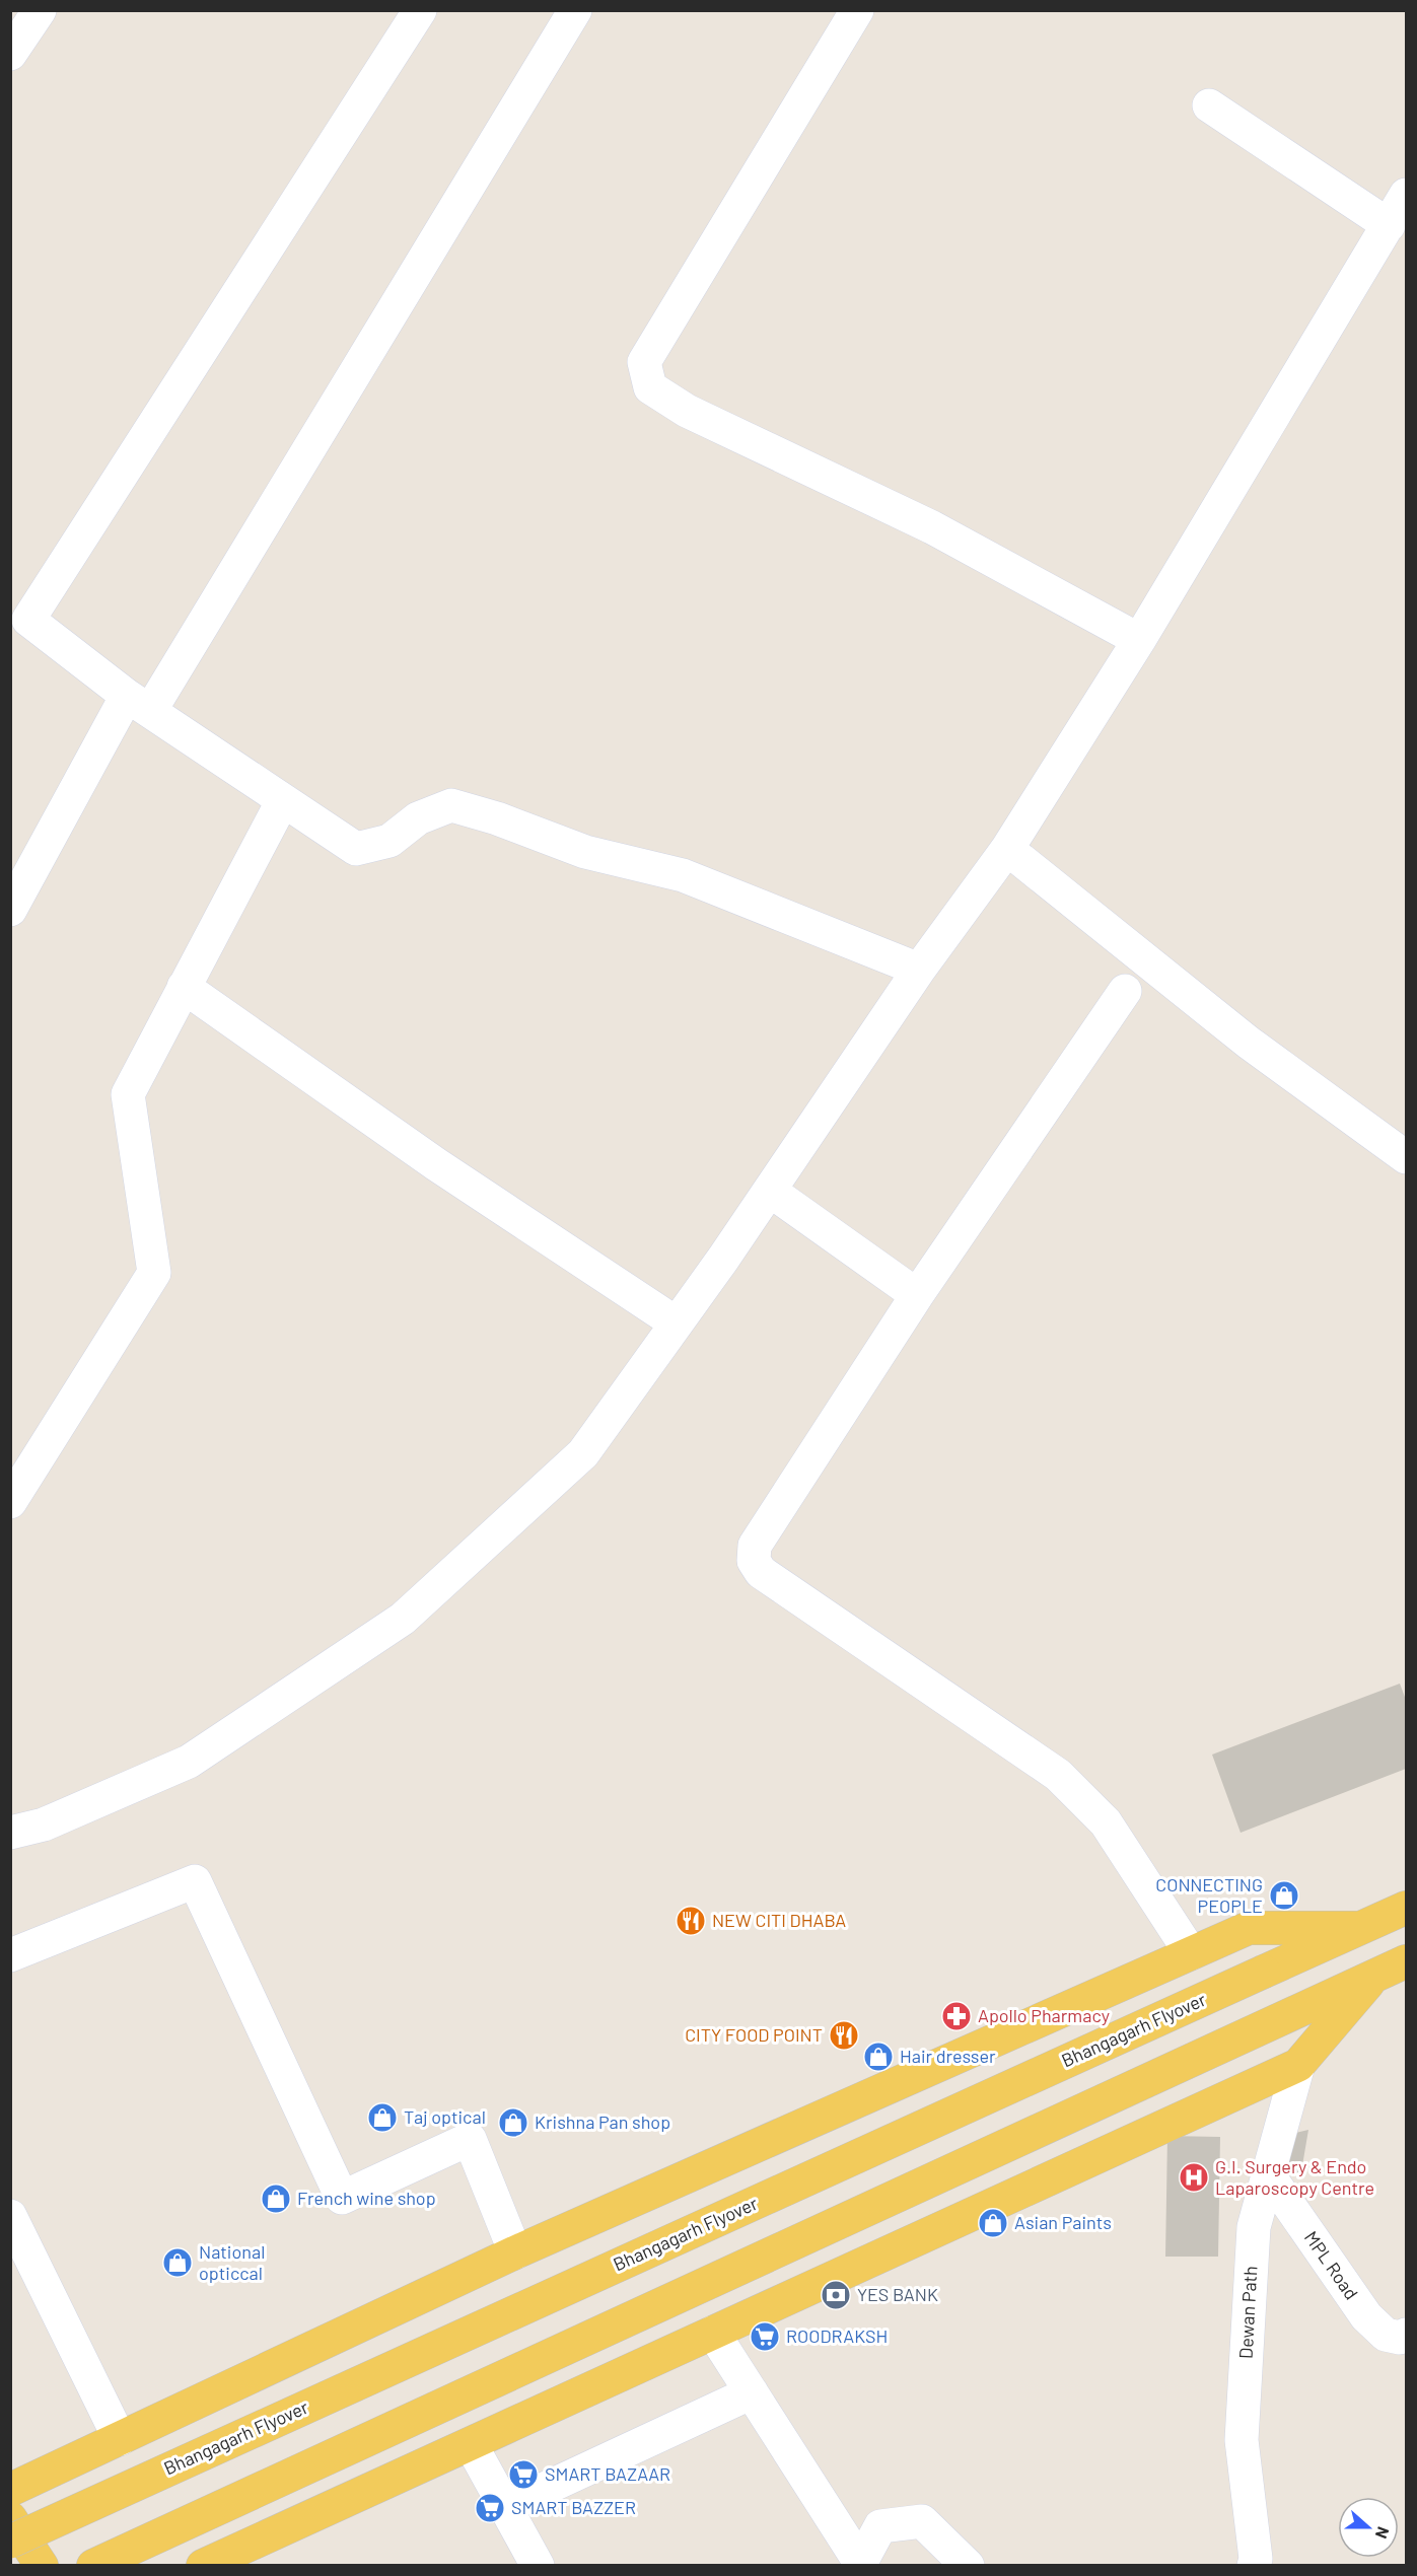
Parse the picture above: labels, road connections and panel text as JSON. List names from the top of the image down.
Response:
{
  "streets": {
    "main road": ["Bhangagarh Flyover"],
    "street": ["MPL Road", "Dewan Path"]
  },
  "crossings": [
    ["MPL Road", "Dewan Path"]
  ],
  "places": {
    "shop": [
      "CONNECTING PEOPLE",
      "Hair dresser",
      "Taj optical",
      "Krishna Pan shop",
      "French wine shop",
      "Asian Paints",
      "National opticcal"
    ],
    "restaurant": ["NEW CITI DHABA", "CITY FOOD POINT"],
    "pharmacy": ["Apollo Pharmacy"],
    "hospital": ["G.I. Surgery & Endo Laparoscopy Centre"],
    "bank": ["YES BANK"],
    "supermarket": ["ROODRAKSH", "SMART BAZAAR", "SMART BAZZER"]
  },
  "north": "right"
}
